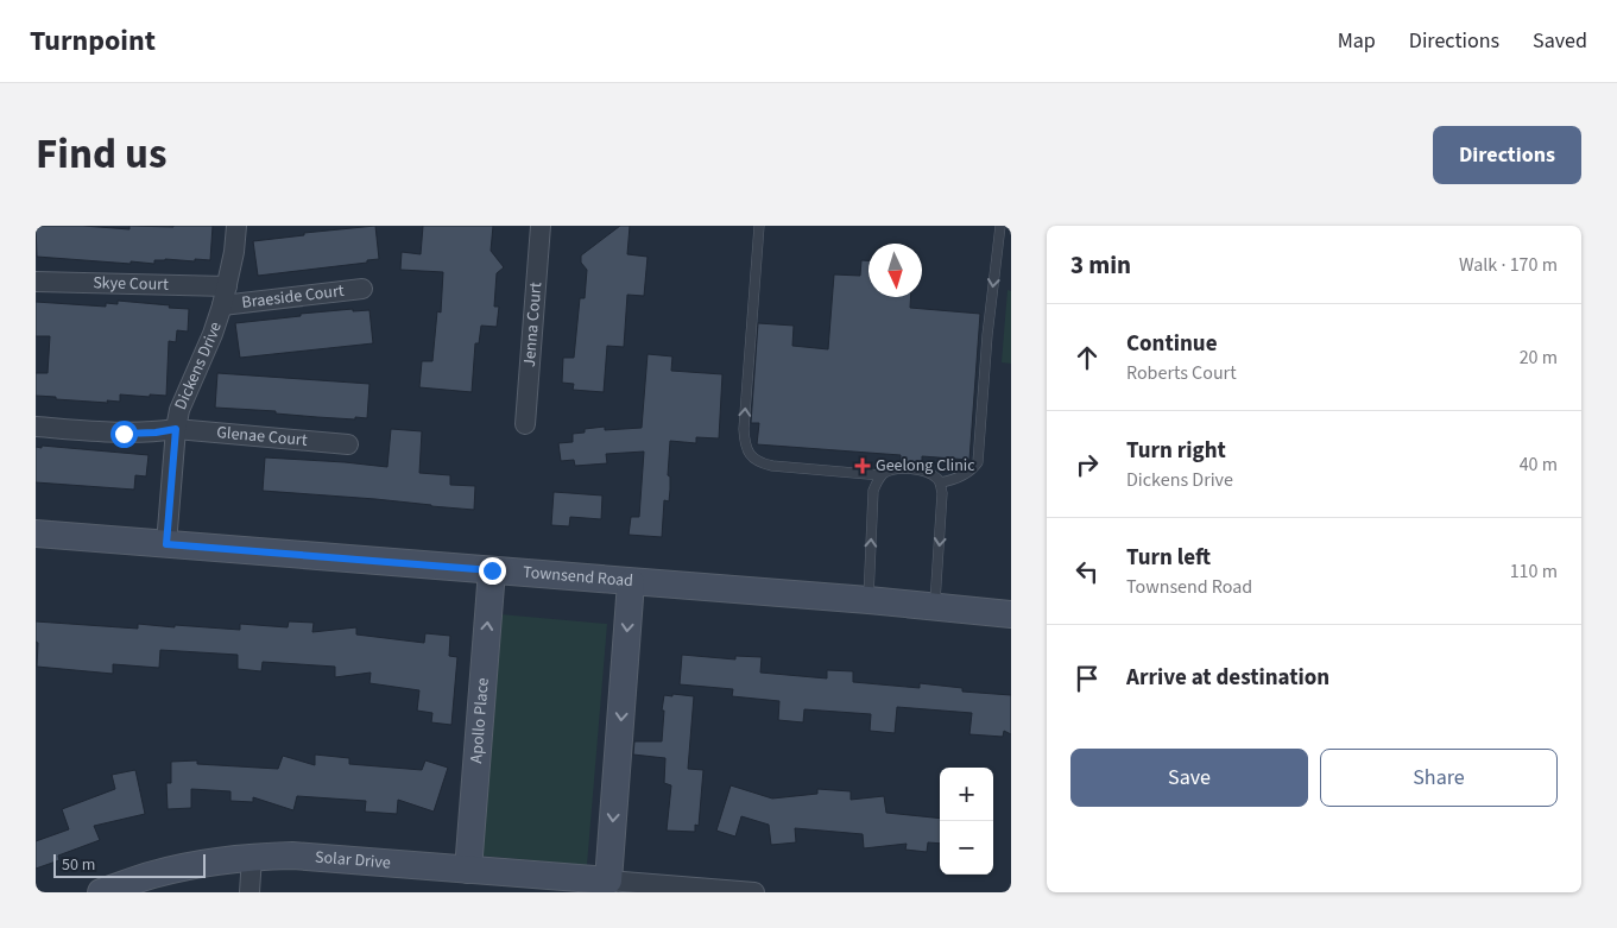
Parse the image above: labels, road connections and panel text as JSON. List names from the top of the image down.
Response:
{
  "streets": {
    "street": [
      "Skye Court",
      "Braeside Court",
      "Jenna Court",
      "Dickens Drive",
      "Glenae Court",
      "Townsend Road",
      "Apollo Place",
      "Solar Drive"
    ]
  },
  "crossings": [
    ["Skye Court", "Braeside Court"],
    ["Skye Court", "Dickens Drive"],
    ["Braeside Court", "Dickens Drive"],
    ["Dickens Drive", "Glenae Court"],
    ["Dickens Drive", "Townsend Road"],
    ["Townsend Road", "Apollo Place"],
    ["Apollo Place", "Solar Drive"]
  ],
  "places": {
    "health": ["Geelong Clinic"]
  },
  "scale_bar": "50 m",
  "north": "bottom",
  "page": {
    "header": "Turnpoint",
    "nav": ["Map", "Directions", "Saved"],
    "title": "Find us",
    "buttons": [
      "Directions",
      ["Save", "Share"]
    ],
    "heading": ["3 min", "Walk · 170 m"],
    "list": [
      ["Continue", "Roberts Court", "20 m"],
      ["Turn right", "Dickens Drive", "40 m"],
      ["Turn left", "Townsend Road", "110 m"],
      "Arrive at destination"
    ],
    "map_buttons": ["+", "−"],
    "scale": "50 m"
  }
}
